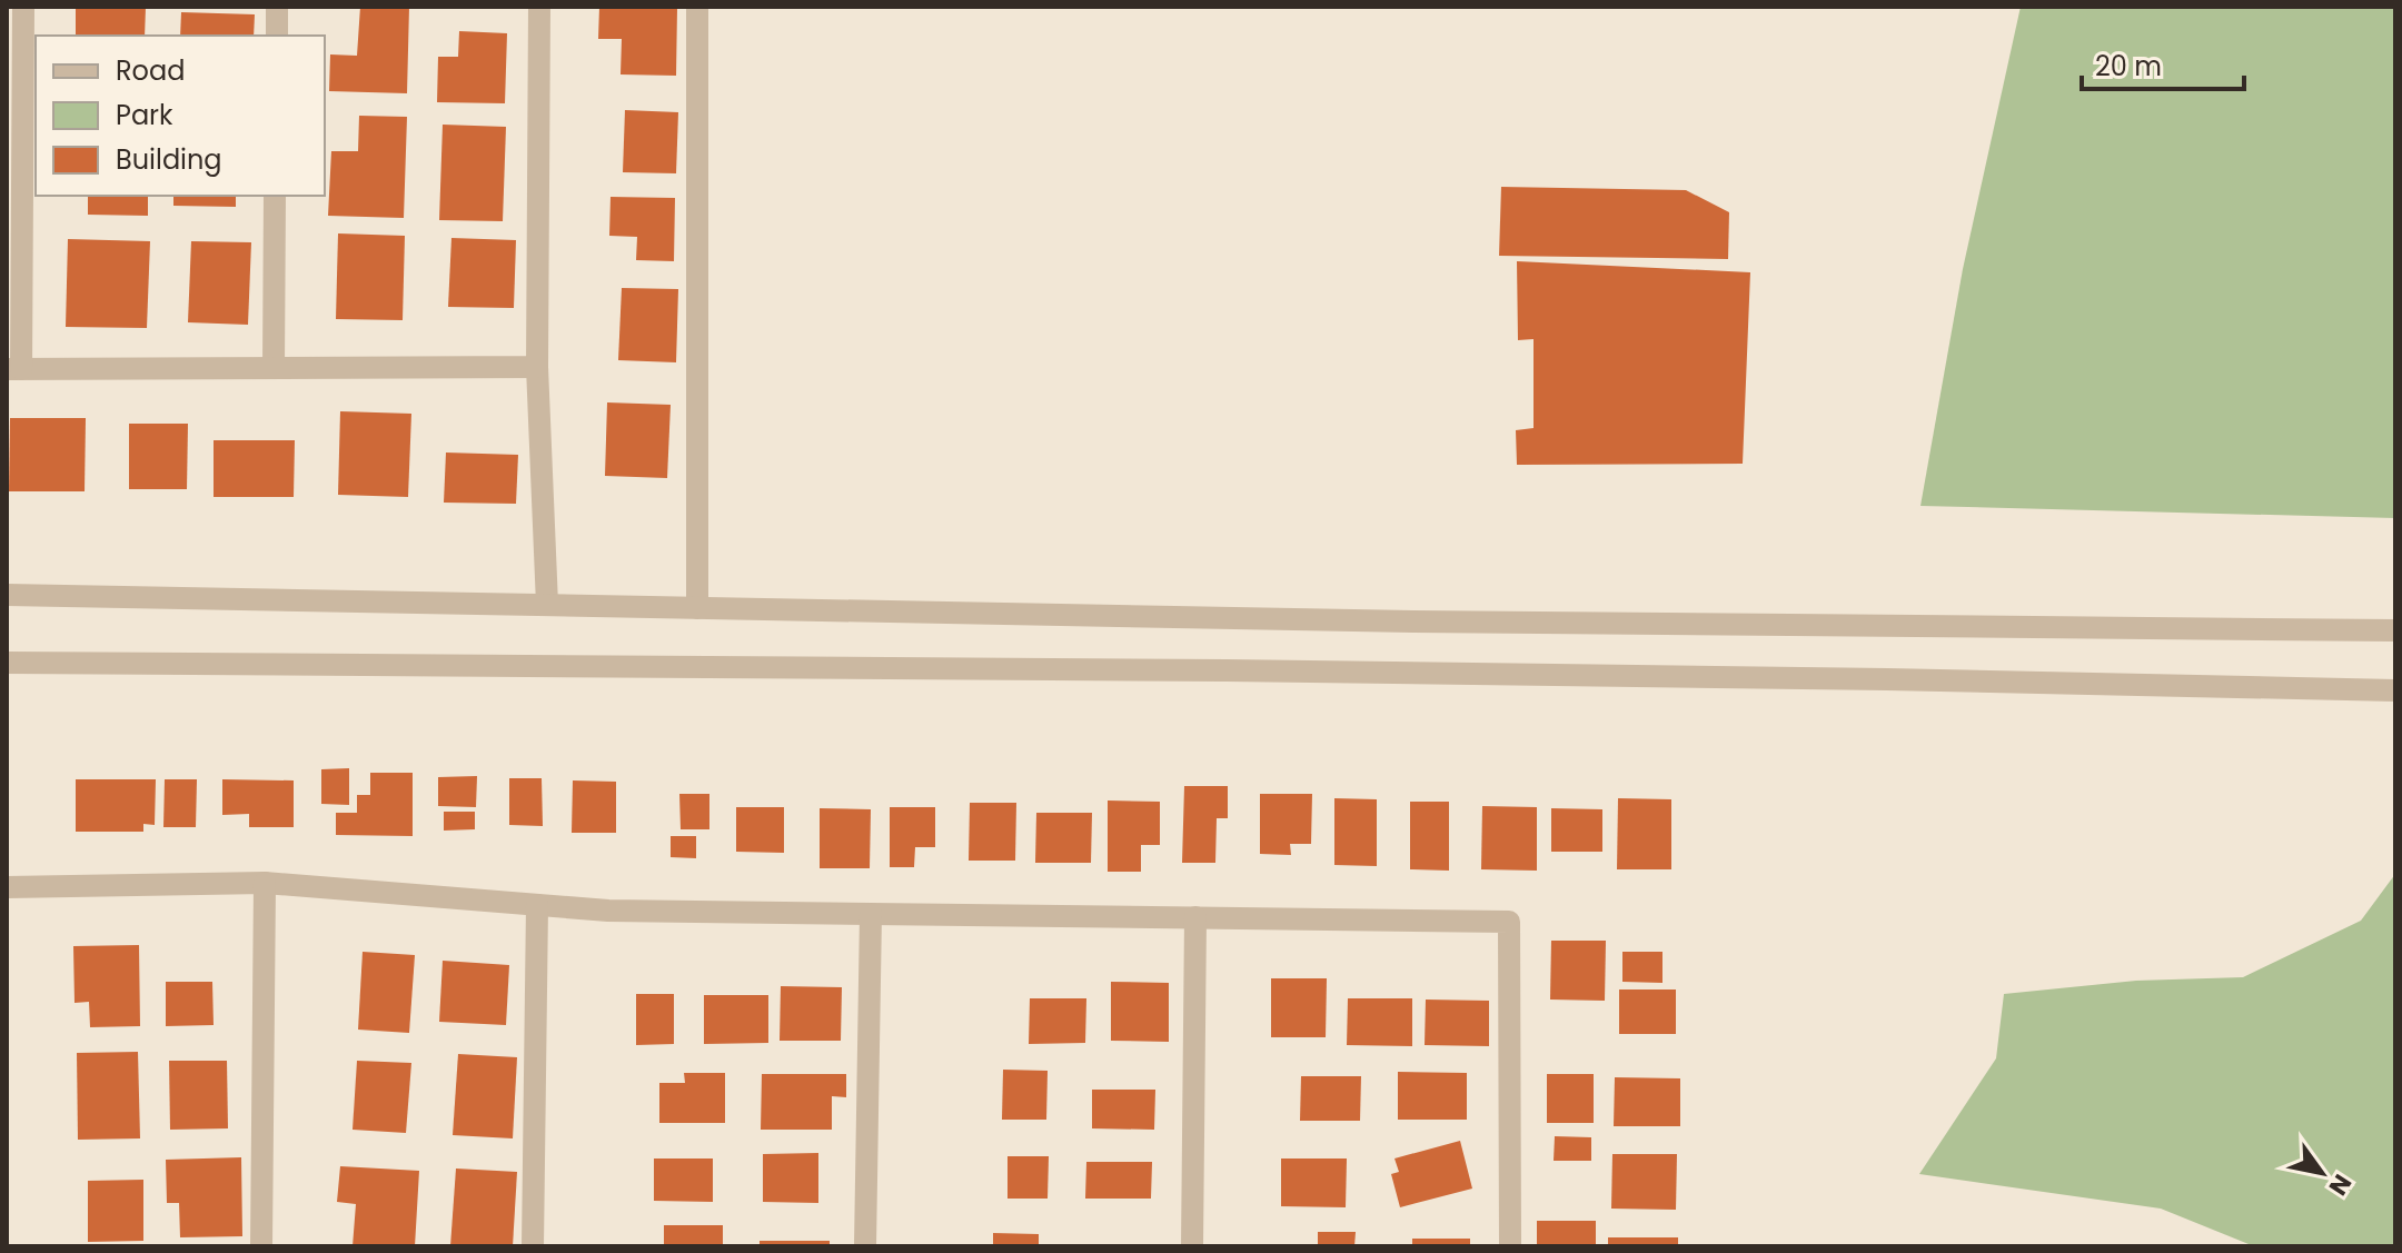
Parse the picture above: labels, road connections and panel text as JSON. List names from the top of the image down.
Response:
{
  "legend": ["Road", "Park", "Building"],
  "scale_bar": "20 m",
  "north": "bottom right"
}
